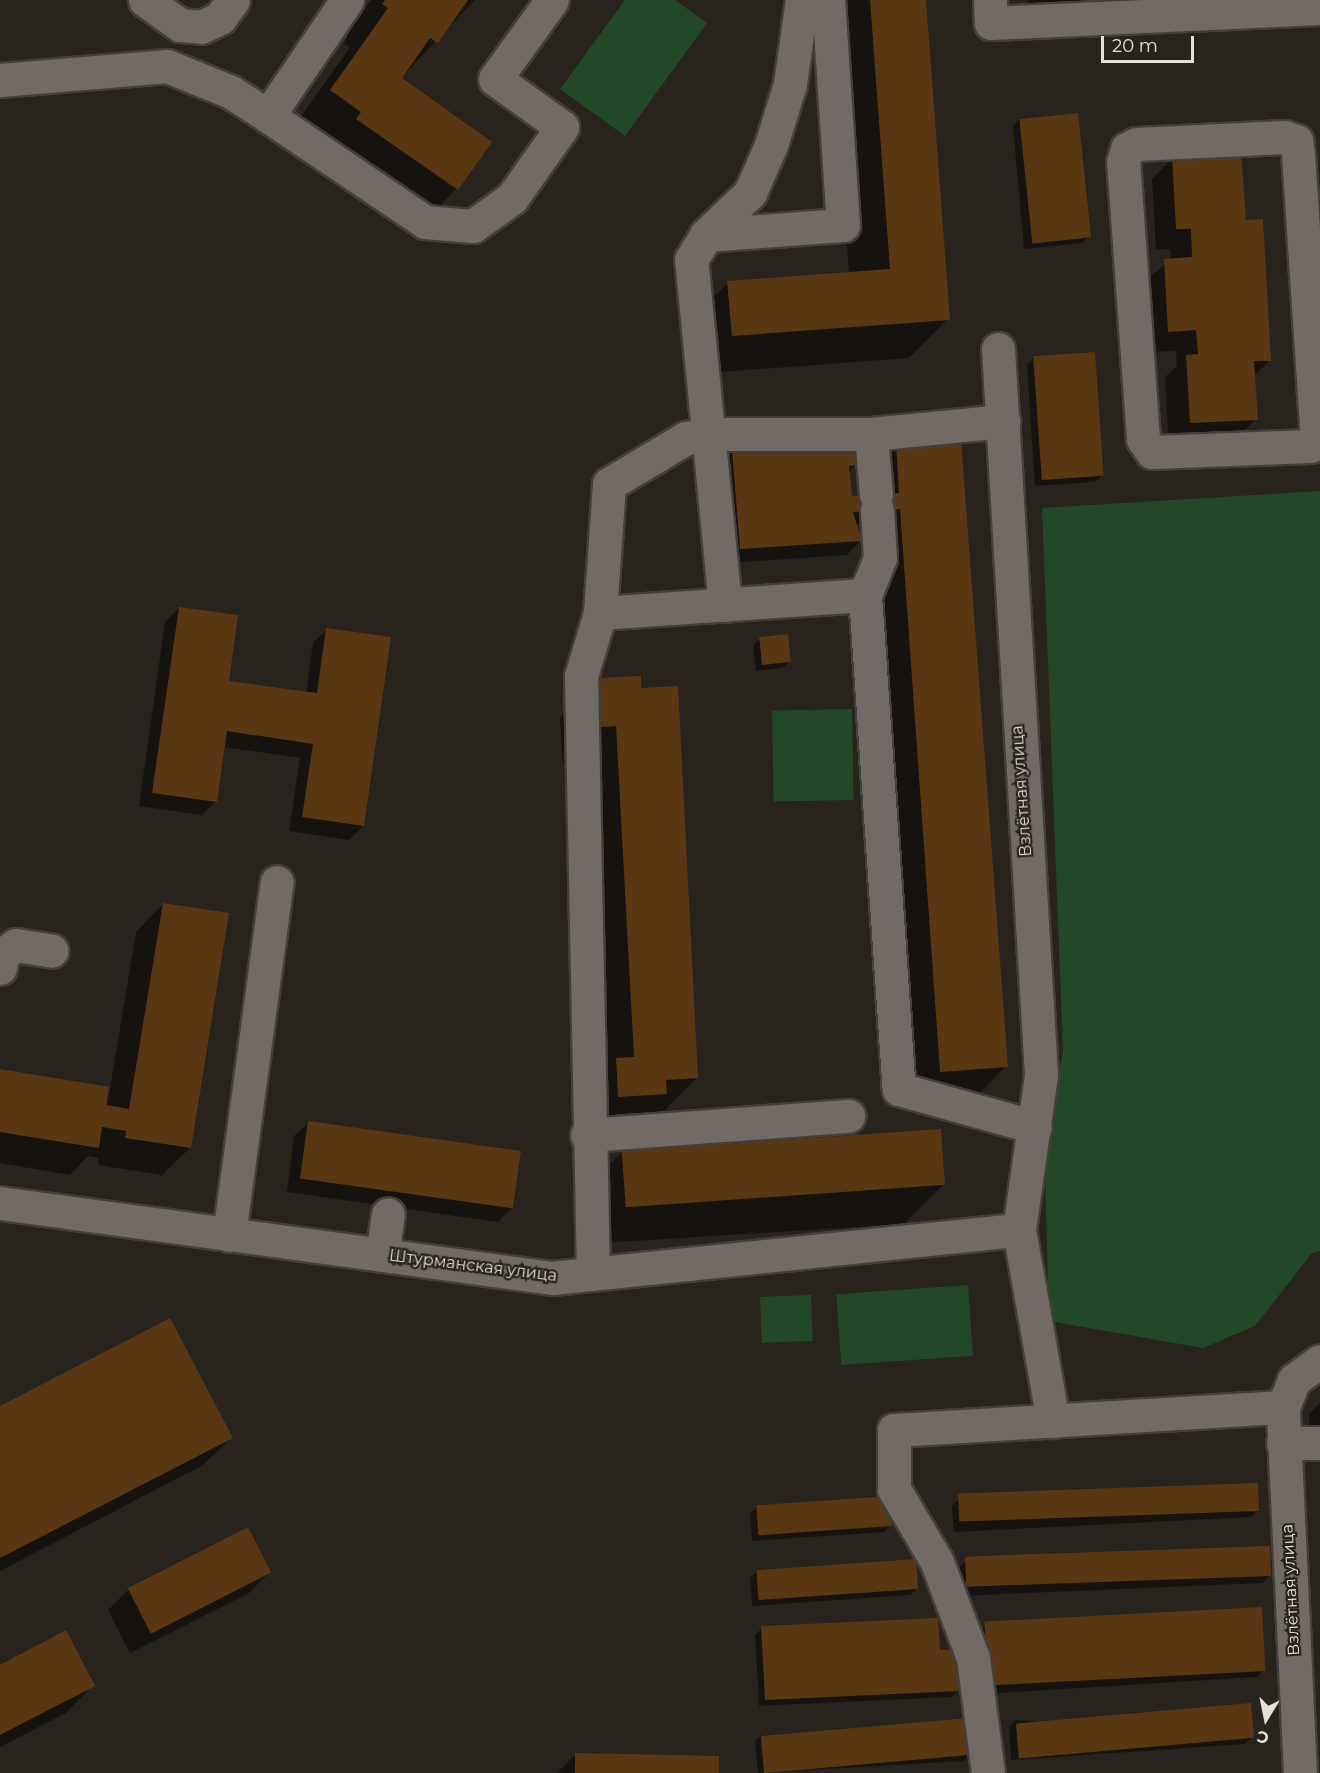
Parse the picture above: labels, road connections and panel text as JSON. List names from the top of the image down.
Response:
{
  "streets": {
    "street": ["Взлётная улица", "Штурманская улица"]
  },
  "crossings": [
    ["Взлётная улица", "Штурманская улица"]
  ],
  "scale_bar": "20 m",
  "north": "bottom"
}
